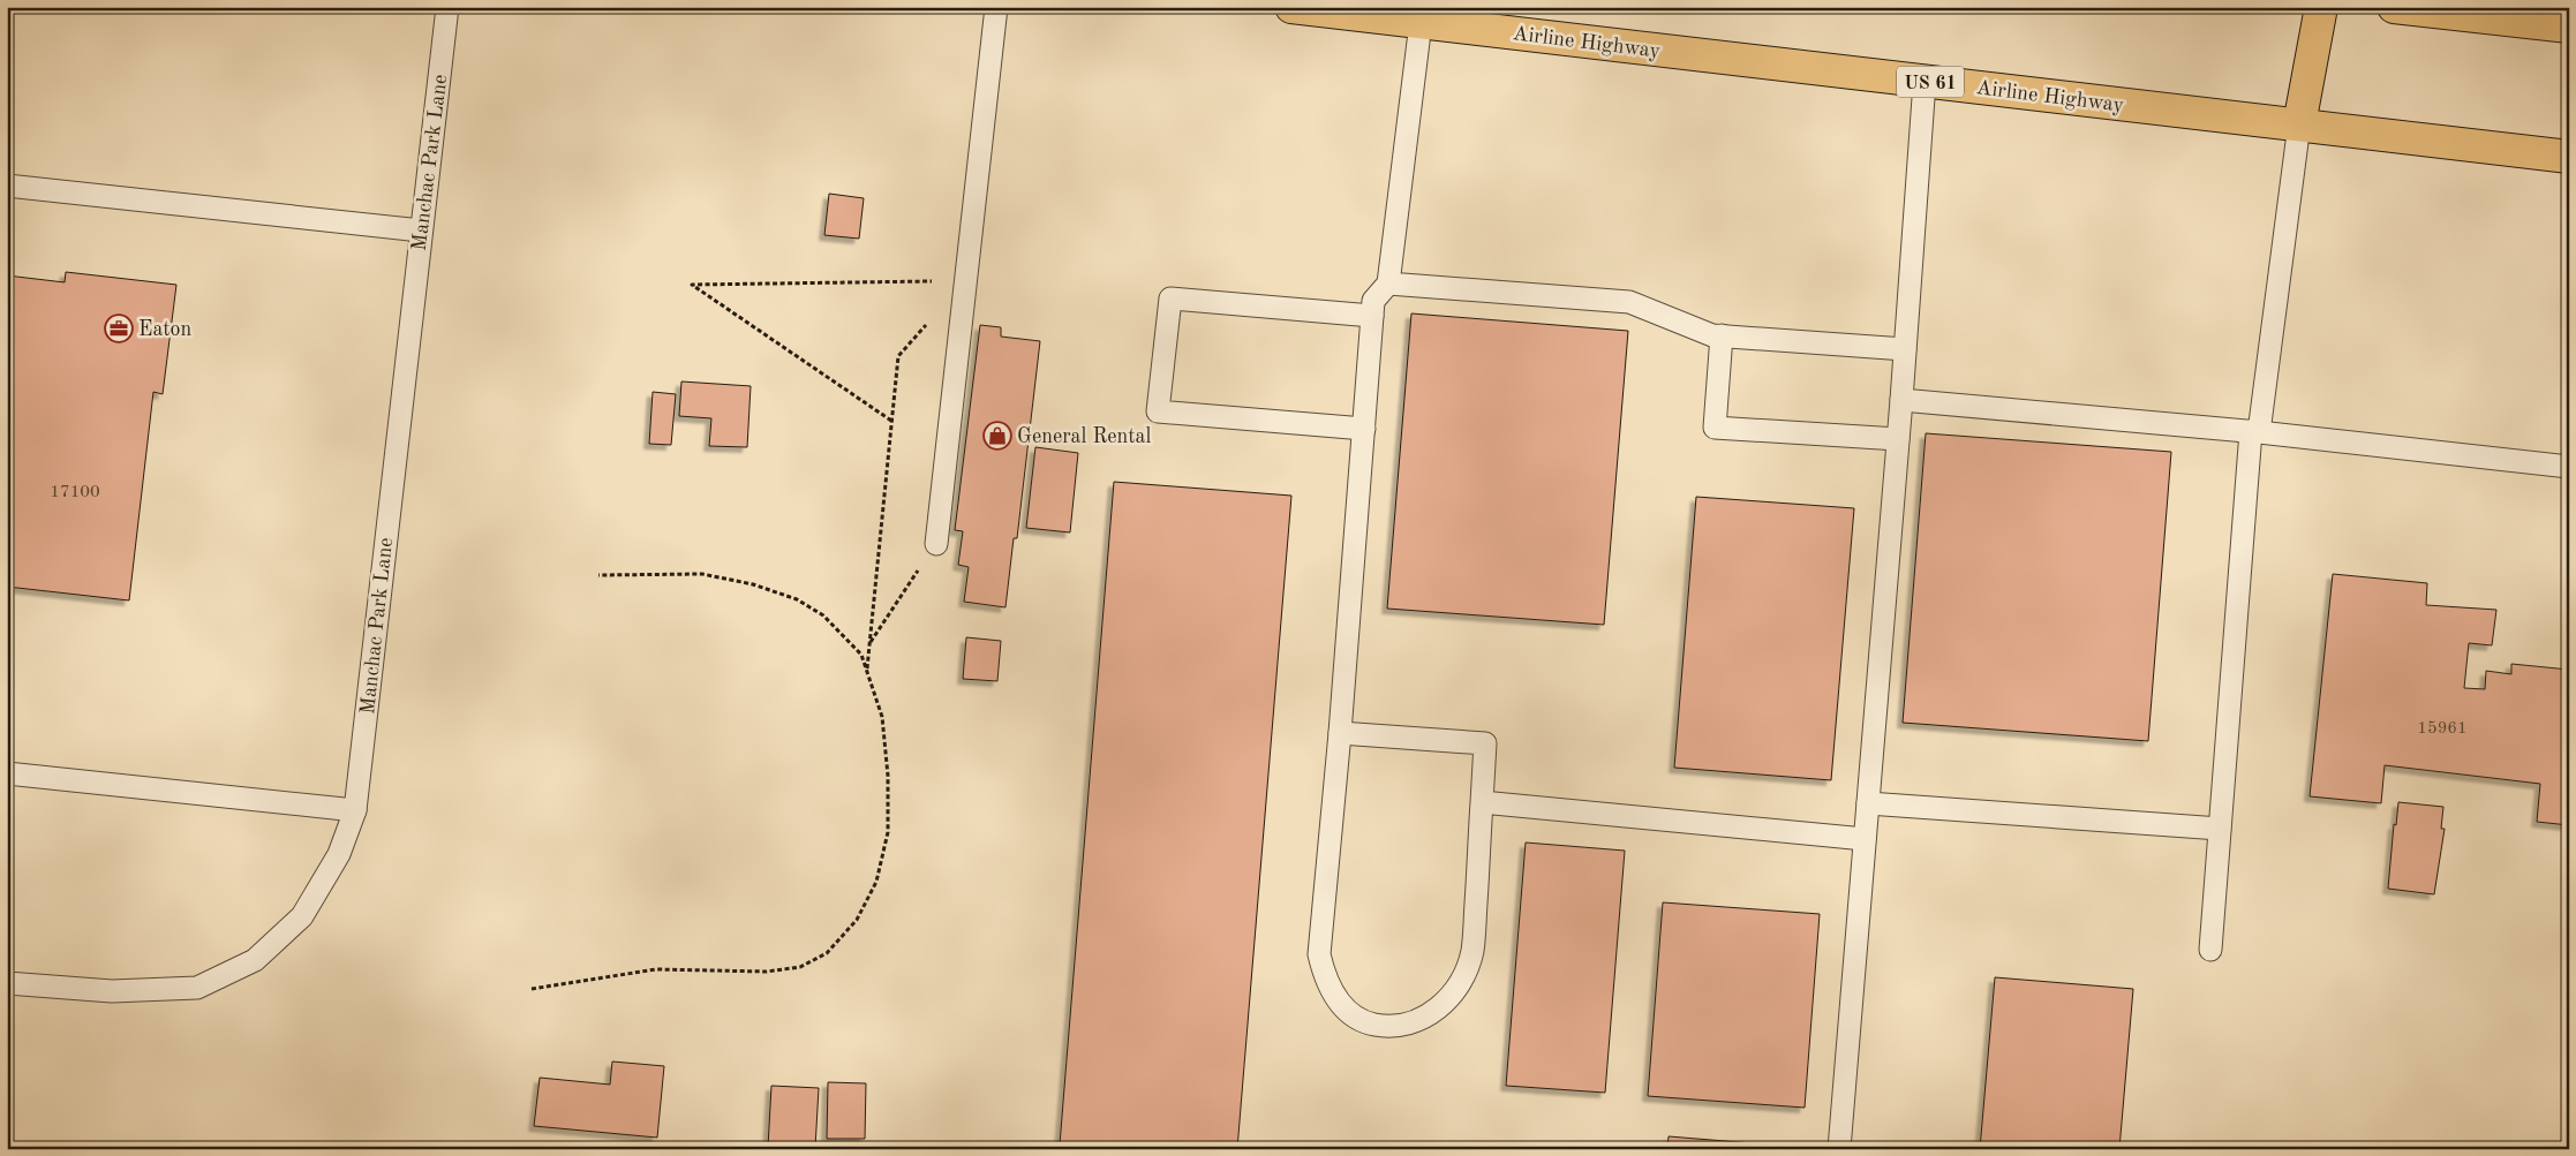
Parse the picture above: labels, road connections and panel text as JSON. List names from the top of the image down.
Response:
{
  "streets": {
    "highway": ["Airline Highway", "US 61"],
    "lane": ["Manchac Park Lane"]
  },
  "places": {
    "office": ["Eaton"],
    "shop": ["General Rental"]
  },
  "house_numbers": ["17100", "15961"]
}
